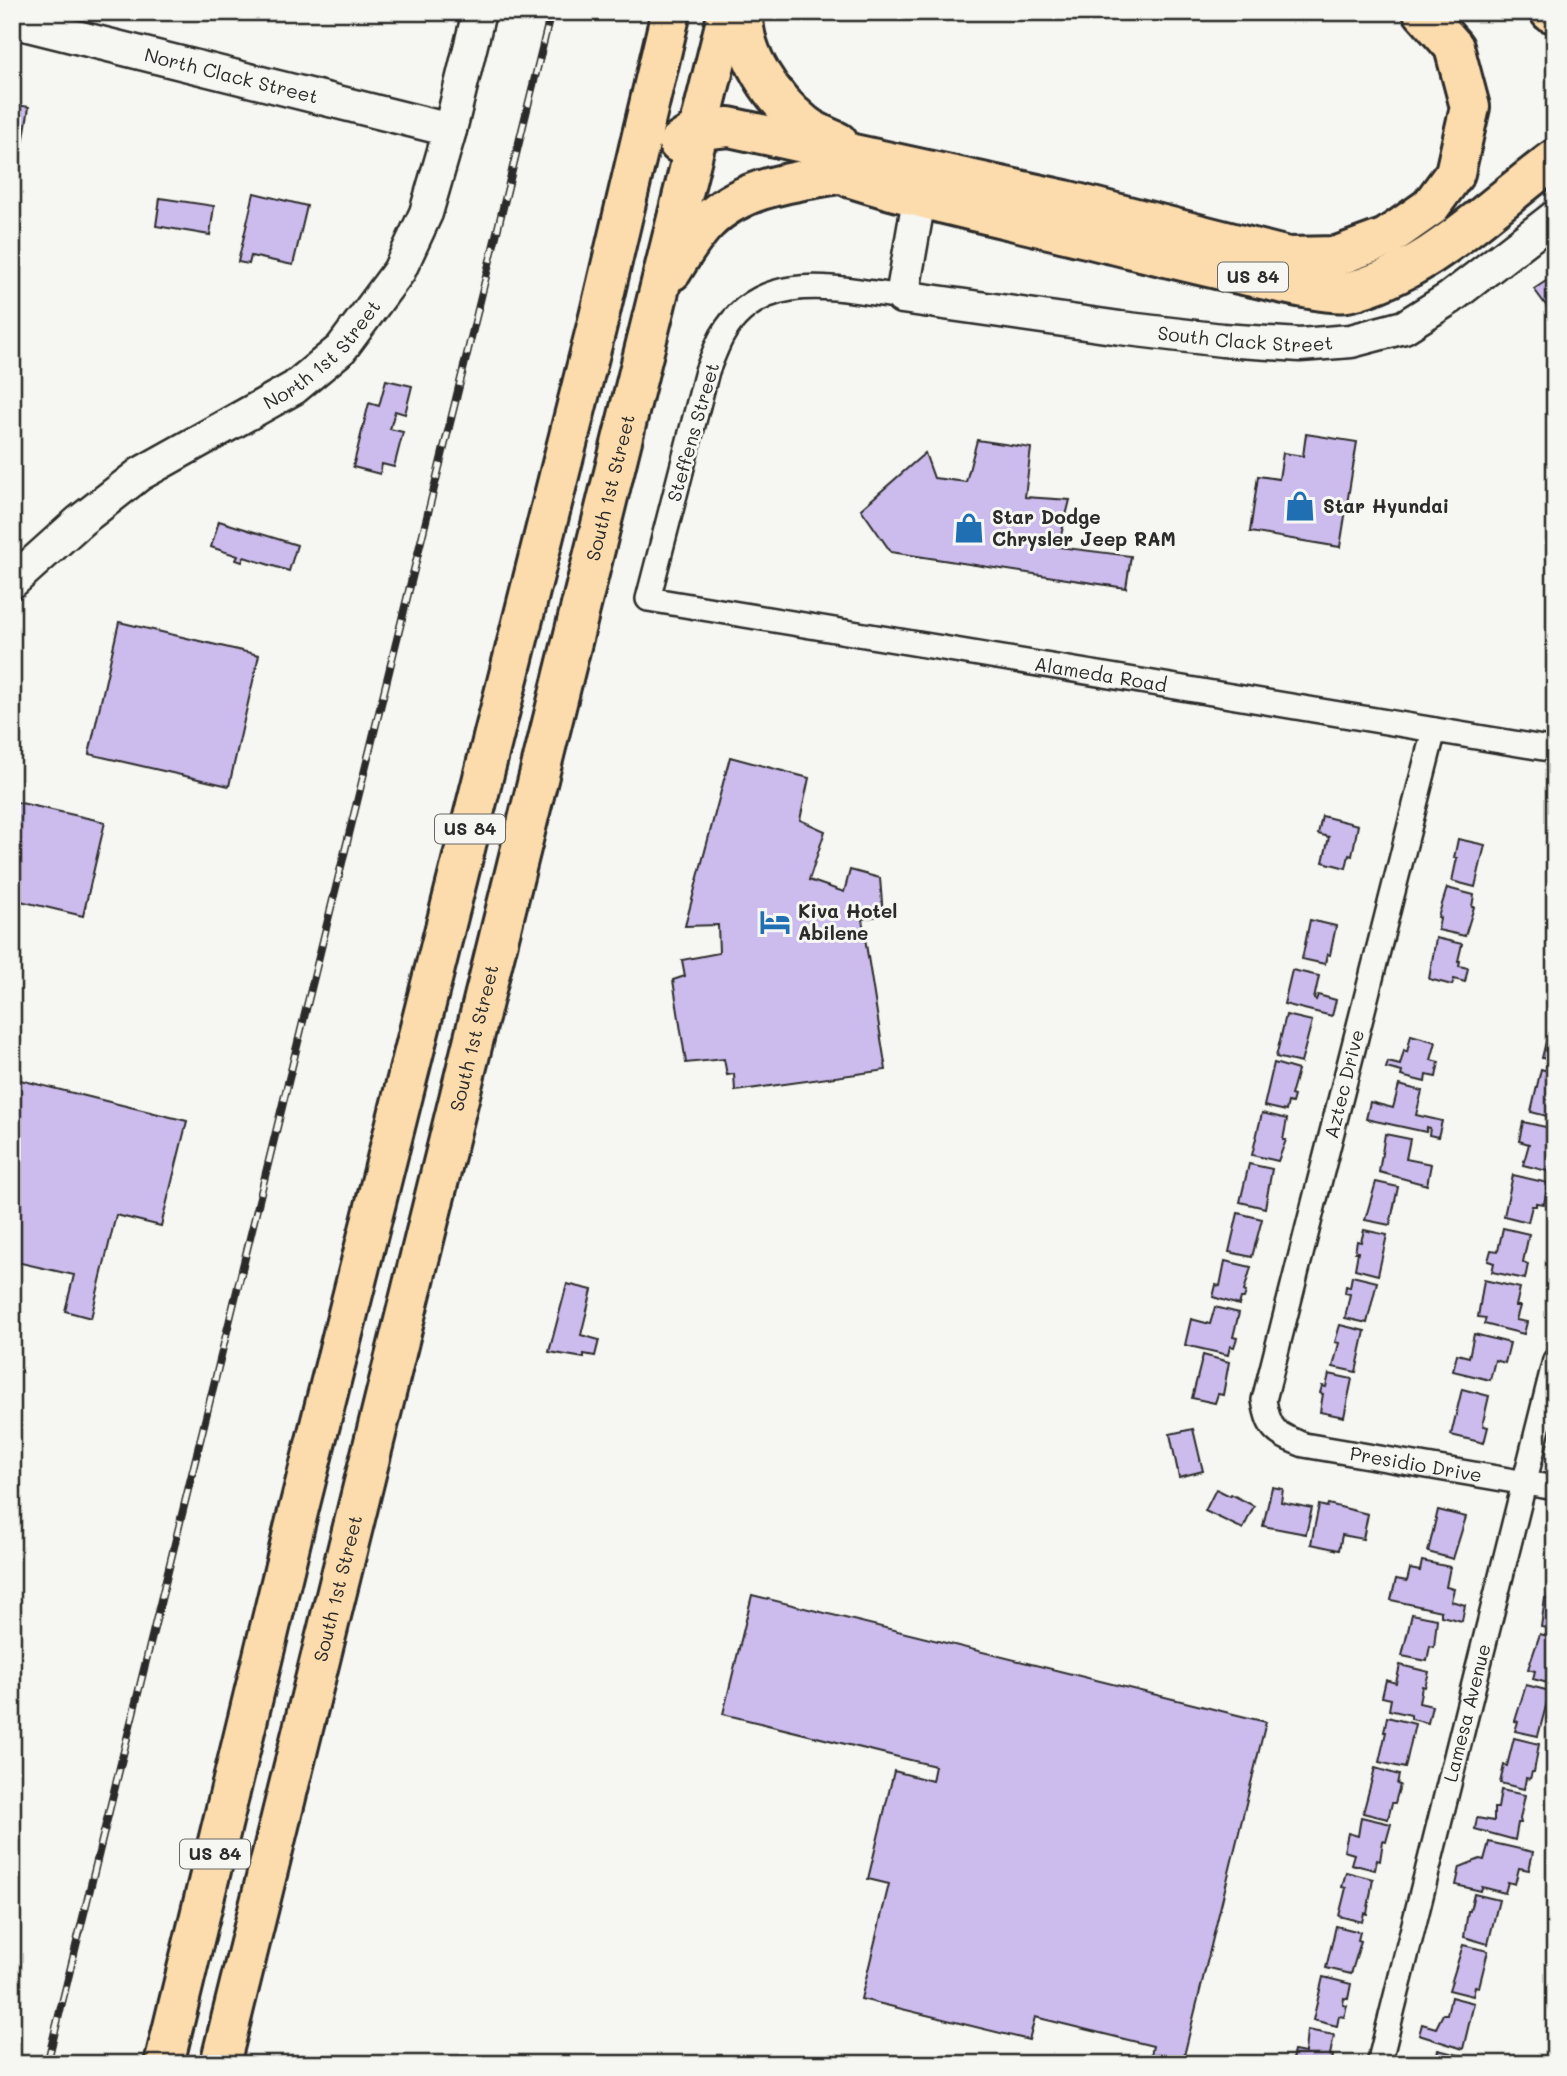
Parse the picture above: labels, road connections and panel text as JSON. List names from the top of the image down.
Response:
{
  "streets": {
    "highway": ["US 84", "South 1st Street"],
    "main road": ["North Clack Street", "South Clack Street", "North 1st Street"],
    "street": [
      "Steffens Street",
      "Alameda Road",
      "Aztec Drive",
      "Presidio Drive",
      "Lamesa Avenue"
    ]
  },
  "crossings": [
    ["North Clack Street", "North 1st Street"],
    ["US 84", "South 1st Street"],
    ["South Clack Street", "Steffens Street"],
    ["Steffens Street", "Alameda Road"],
    ["Alameda Road", "Aztec Drive"],
    ["Aztec Drive", "Presidio Drive"],
    ["Presidio Drive", "Lamesa Avenue"]
  ],
  "places": {
    "shop": ["Star Hyundai", "Star Dodge Chrysler Jeep RAM"],
    "hotel": ["Kiva Hotel Abilene"]
  }
}
